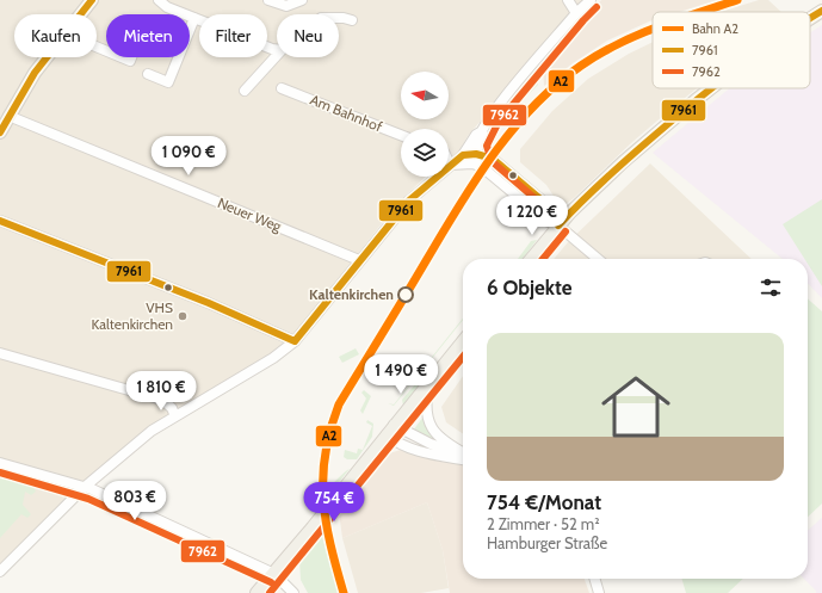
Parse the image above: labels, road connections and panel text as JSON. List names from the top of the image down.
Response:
{
  "streets": {
    "street": ["Am Bahnhof", "Neuer Weg"]
  },
  "places": ["Kaltenkirchen", "VHS Kaltenkirchen"],
  "lines": ["rail line A2", "transit line 7961", "transit line 7962"],
  "legend": ["Bahn A2", "7961", "7962"],
  "north": "left",
  "page": {
    "chip": [
      "Kaufen",
      "Mieten",
      "Filter",
      "Neu"
    ],
    "price": [
      "1 090 €",
      "1 220 €",
      "1 490 €",
      "1 810 €",
      "803 €",
      "754 €"
    ],
    "heading": "6 Objekte",
    "list": [
      {
        "name": "754 €/Monat",
        "note": "2 Zimmer · 52 m² · Hamburger Straße"
      }
    ]
  }
}
